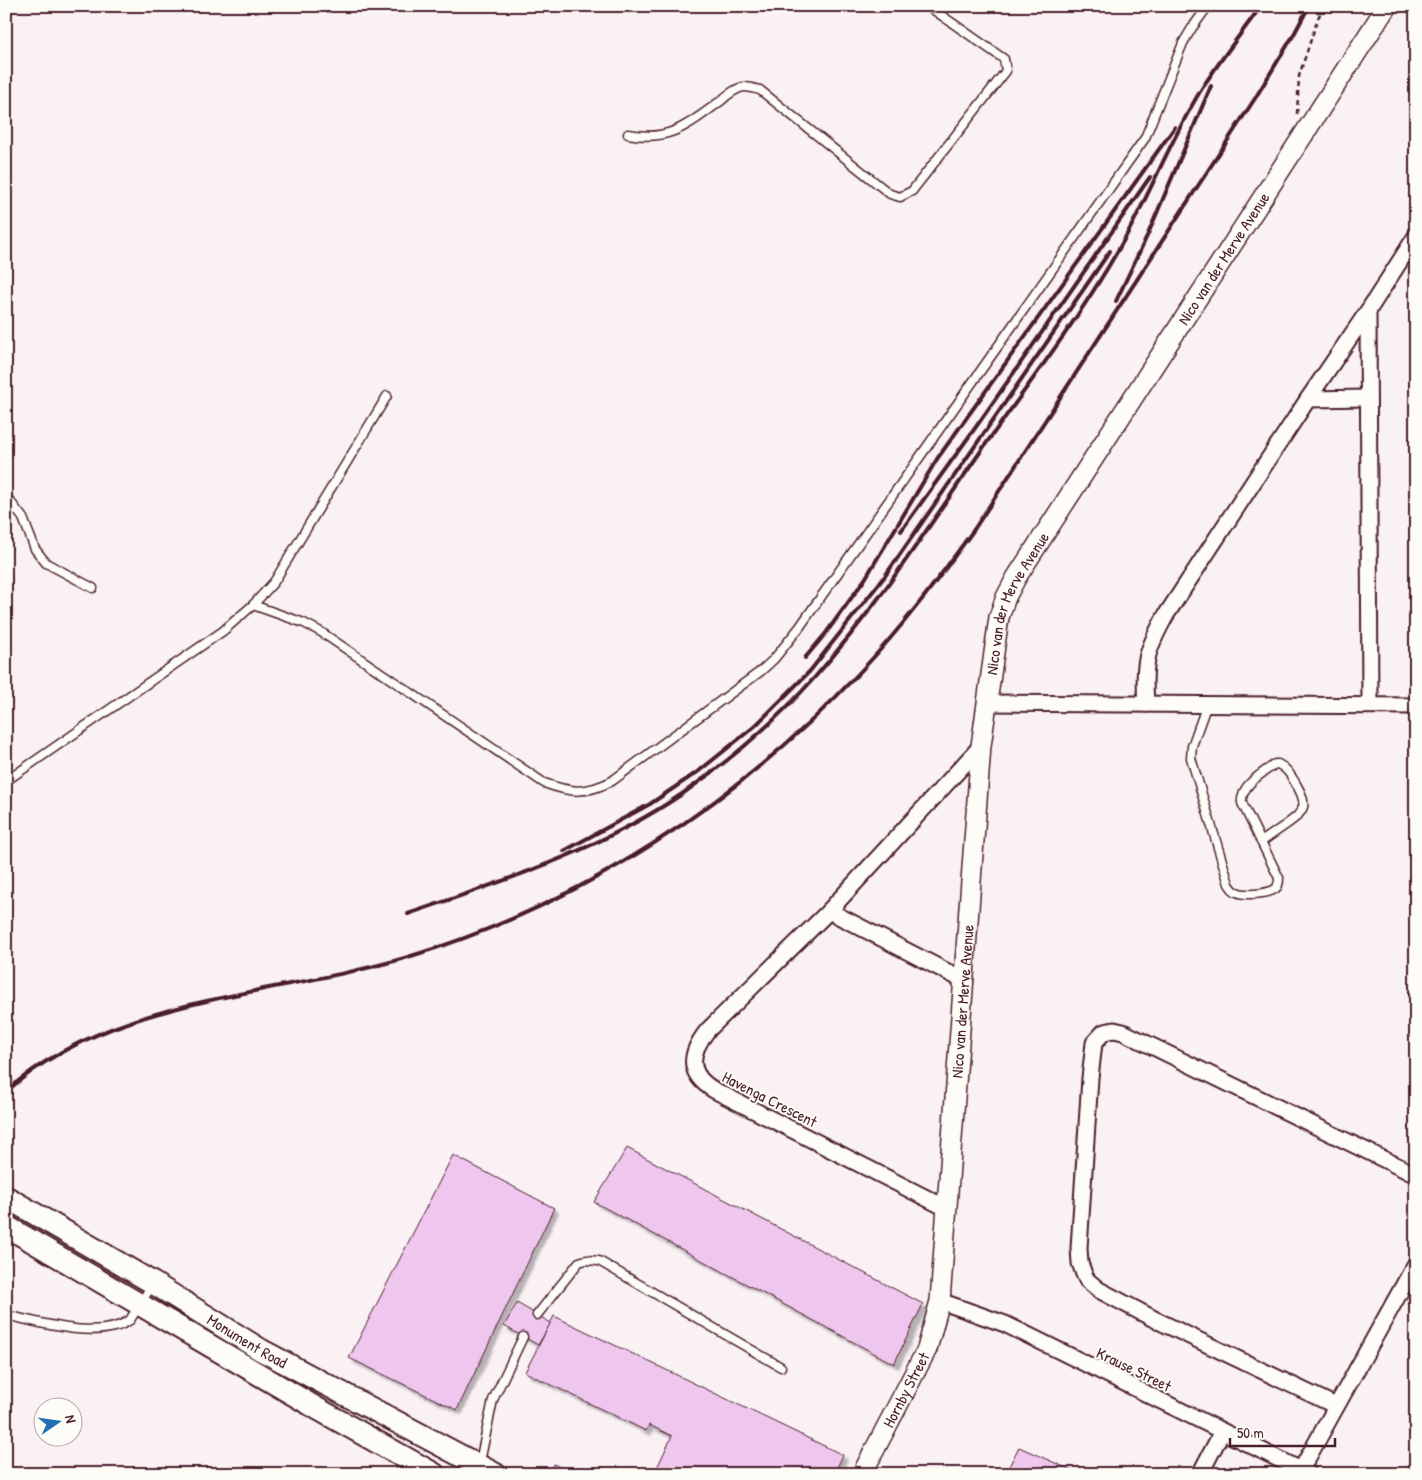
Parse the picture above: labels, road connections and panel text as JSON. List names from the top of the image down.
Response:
{
  "streets": {
    "main road": ["Monument Road"],
    "street": [
      "Nico van der Merve Avenue",
      "Havenga Crescent",
      "Krause Street",
      "Hornby Street"
    ]
  },
  "crossings": [
    ["Nico van der Merve Avenue", "Havenga Crescent"],
    ["Nico van der Merve Avenue", "Krause Street"],
    ["Nico van der Merve Avenue", "Hornby Street"],
    ["Krause Street", "Hornby Street"]
  ],
  "scale_bar": "50 m",
  "north": "right"
}
